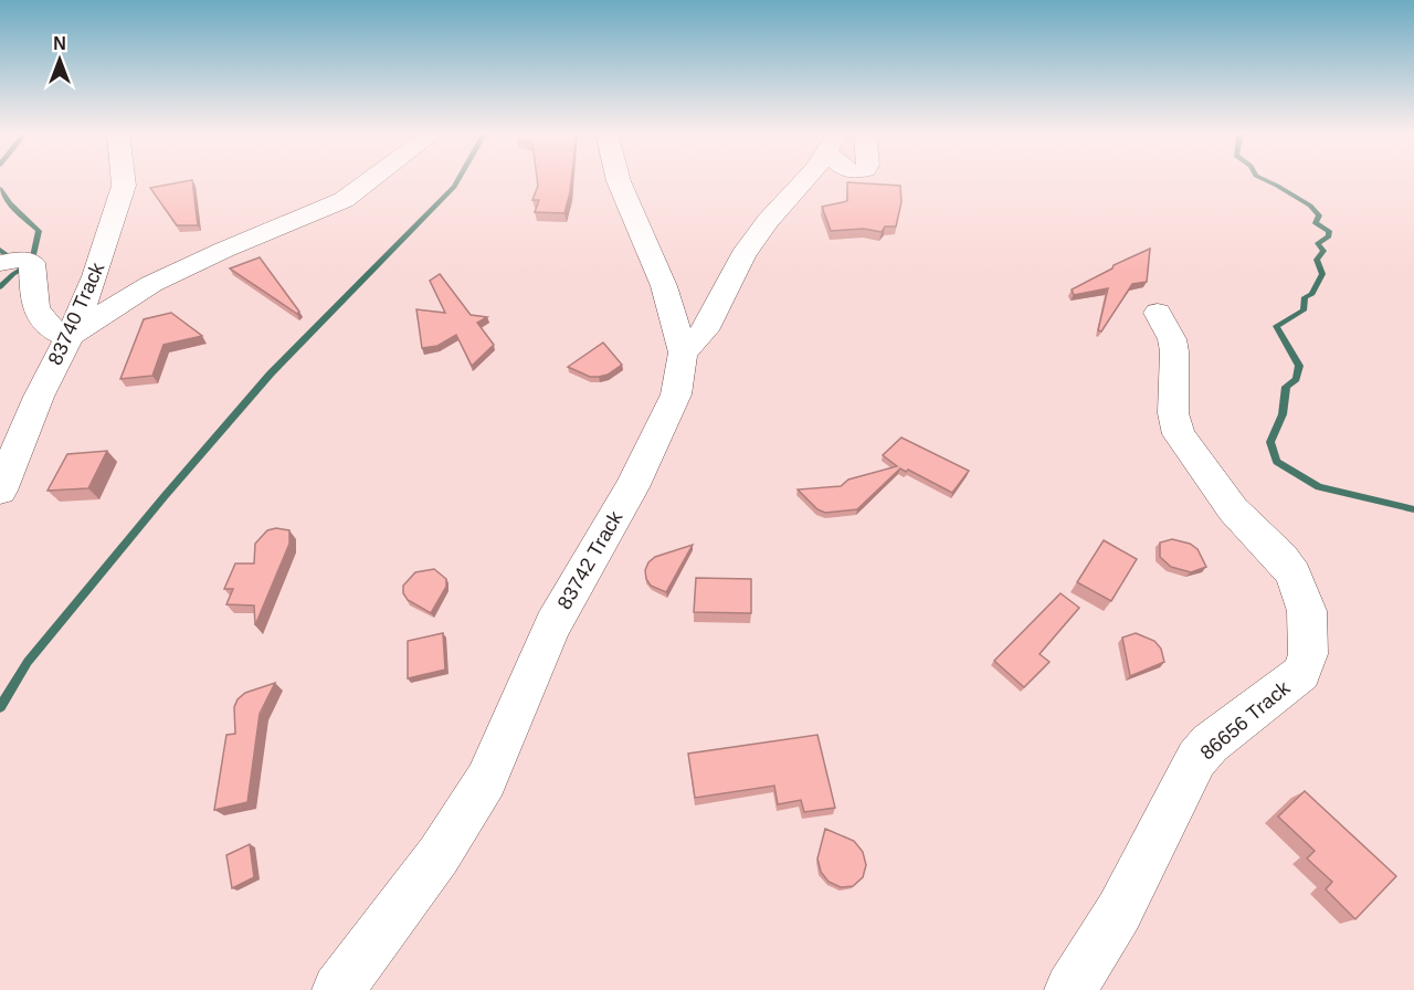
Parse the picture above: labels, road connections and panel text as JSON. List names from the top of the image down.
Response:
{
  "streets": {
    "street": ["83740 Track", "83742 Track", "86656 Track"]
  },
  "north": "top"
}
